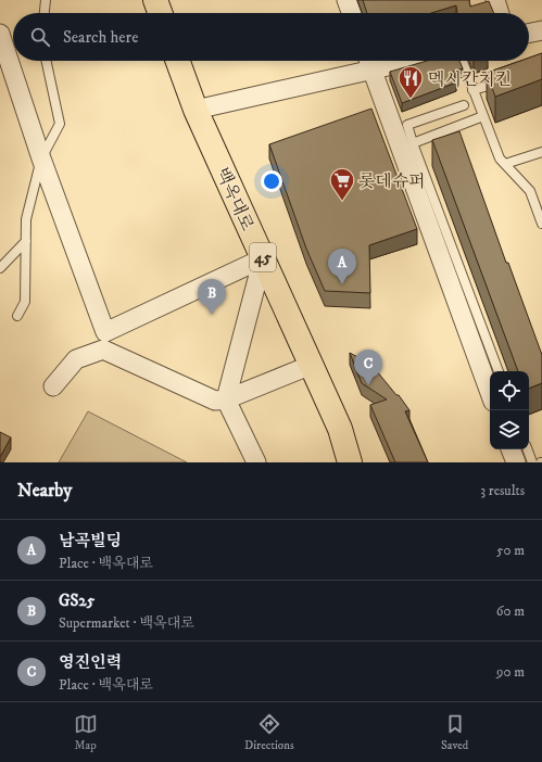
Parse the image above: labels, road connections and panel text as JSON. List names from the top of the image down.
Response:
{
  "streets": {
    "main road": ["백옥대로", "45"]
  },
  "places": {
    "restaurant": ["멕시칸치킨"],
    "supermarket": ["롯데슈퍼"]
  },
  "page": {
    "search": "Search here",
    "pins": ["A", "B", "C"],
    "heading": ["Nearby", "3 results"],
    "list": [
      {
        "mark": "A",
        "name": "남곡빌딩",
        "note": "Place · 백옥대로",
        "value": "50 m"
      },
      {
        "mark": "B",
        "name": "GS25",
        "note": "Supermarket · 백옥대로",
        "value": "60 m"
      },
      {
        "mark": "C",
        "name": "영진인력",
        "note": "Place · 백옥대로",
        "value": "90 m"
      }
    ],
    "nav": ["Map", "Directions", "Saved"]
  }
}
